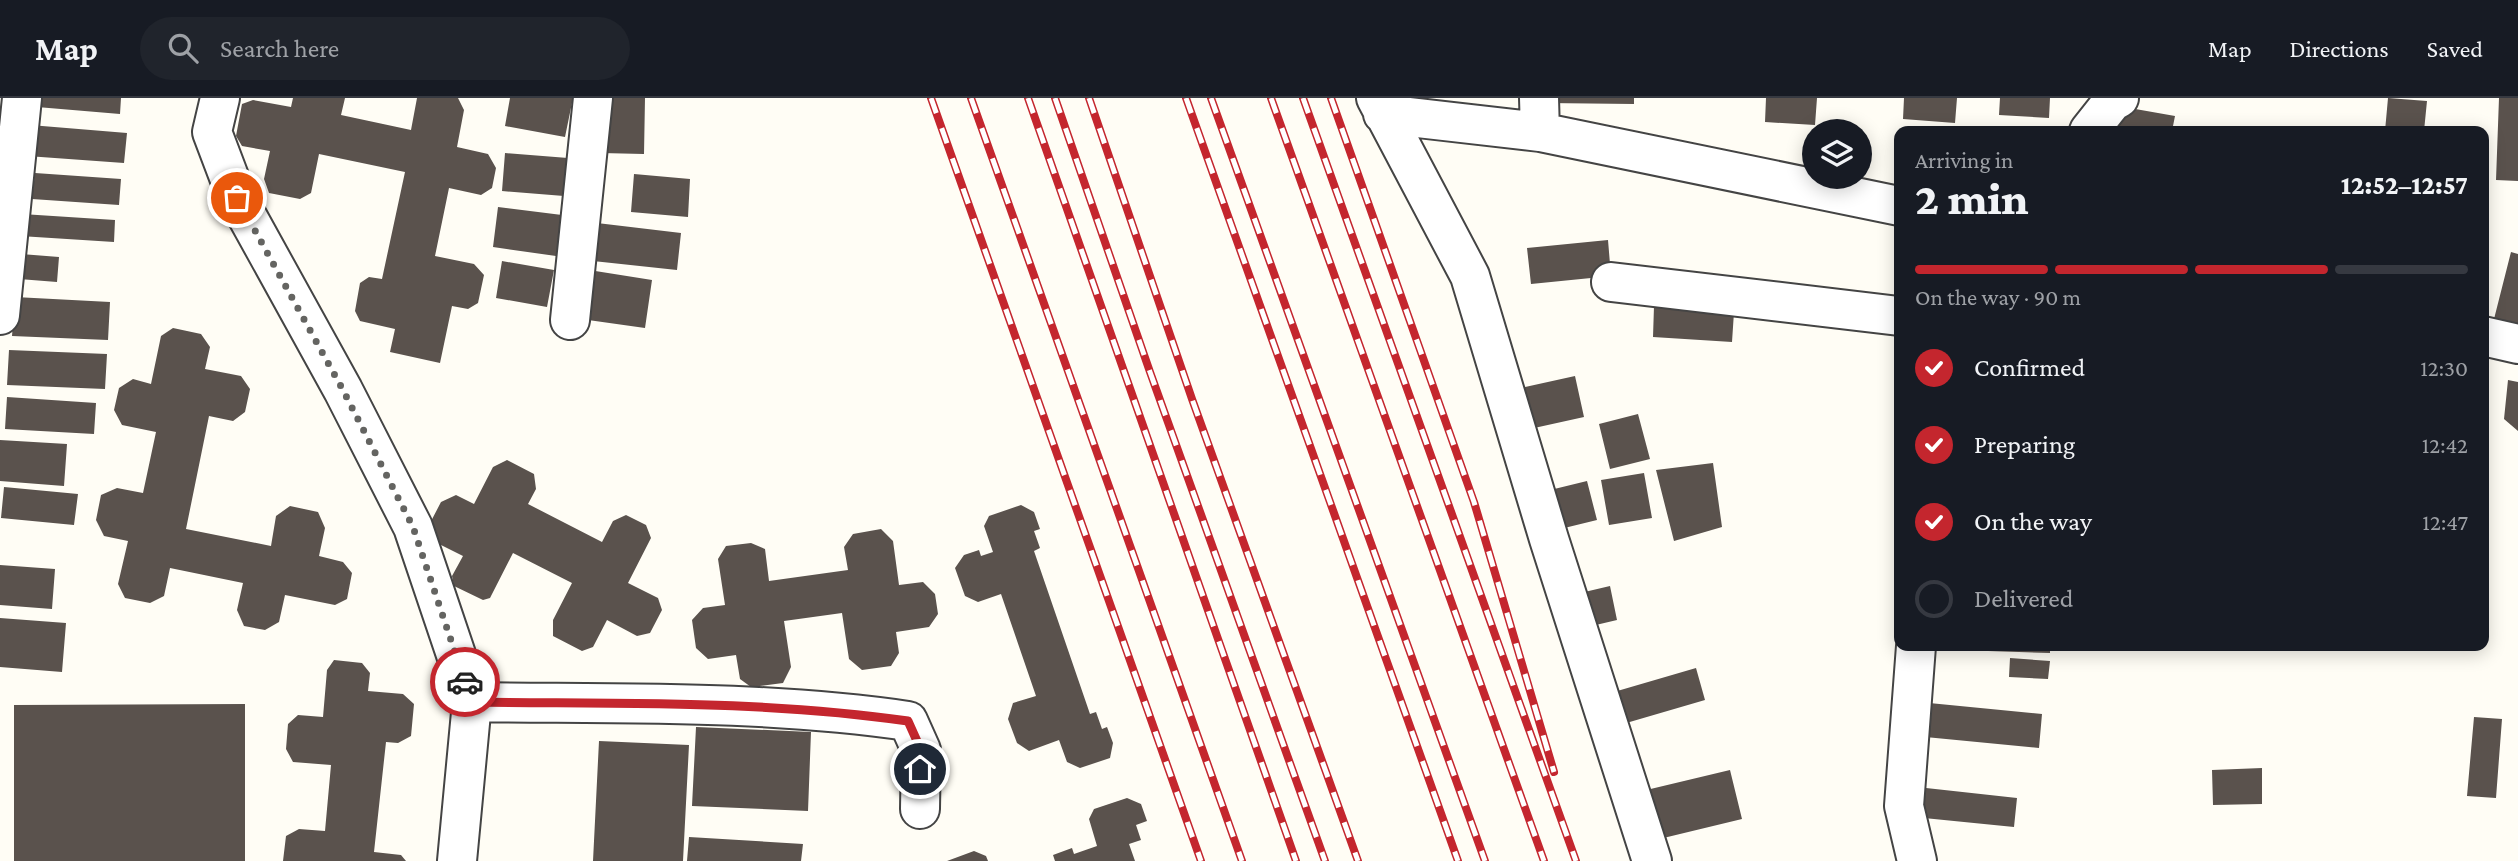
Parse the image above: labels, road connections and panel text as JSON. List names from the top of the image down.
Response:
{
  "page": {
    "header": "Map",
    "search": "Search here",
    "nav": ["Map", "Directions", "Saved"],
    "heading": ["2 min", "Arriving in", "12:52–12:57"],
    "bar": "On the way · 90 m",
    "list": [
      ["Confirmed", "12:30"],
      ["Preparing", "12:42"],
      ["On the way", "12:47"],
      "Delivered"
    ]
  }
}
